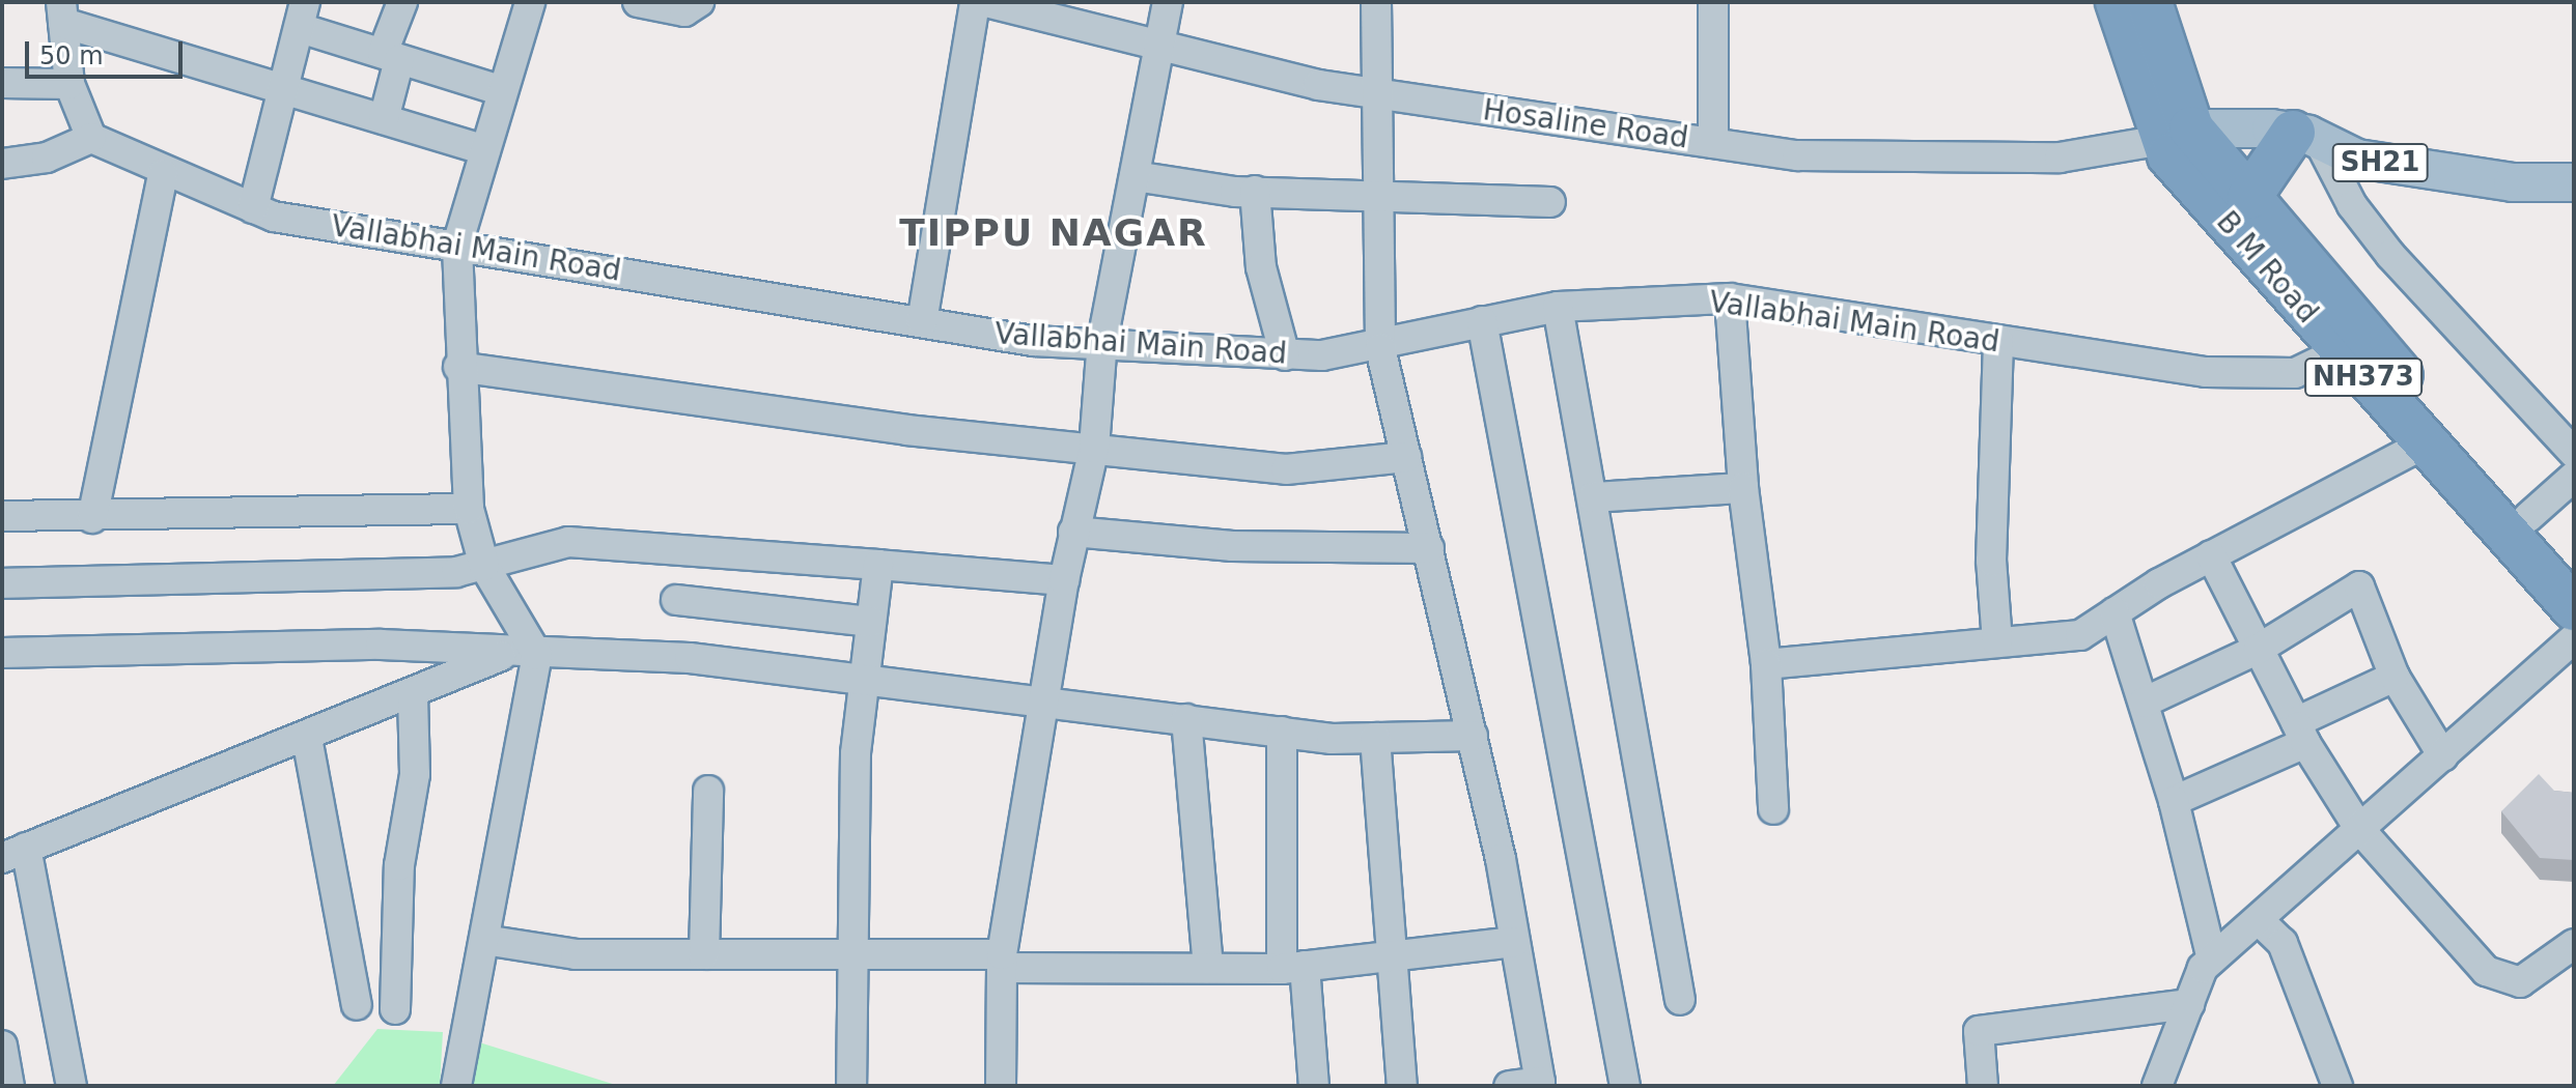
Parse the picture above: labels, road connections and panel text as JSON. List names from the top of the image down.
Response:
{
  "streets": {
    "highway": ["B M Road", "NH373"],
    "main road": ["SH21"],
    "street": ["Hosaline Road", "Vallabhai Main Road"]
  },
  "crossings": [
    ["Hosaline Road", "SH21"],
    ["Hosaline Road", "B M Road"],
    ["Hosaline Road", "NH373"],
    ["SH21", "B M Road"],
    ["SH21", "NH373"],
    ["Vallabhai Main Road", "B M Road"],
    ["B M Road", "NH373"]
  ],
  "districts": ["TIPPU NAGAR"],
  "scale_bar": "50 m"
}
